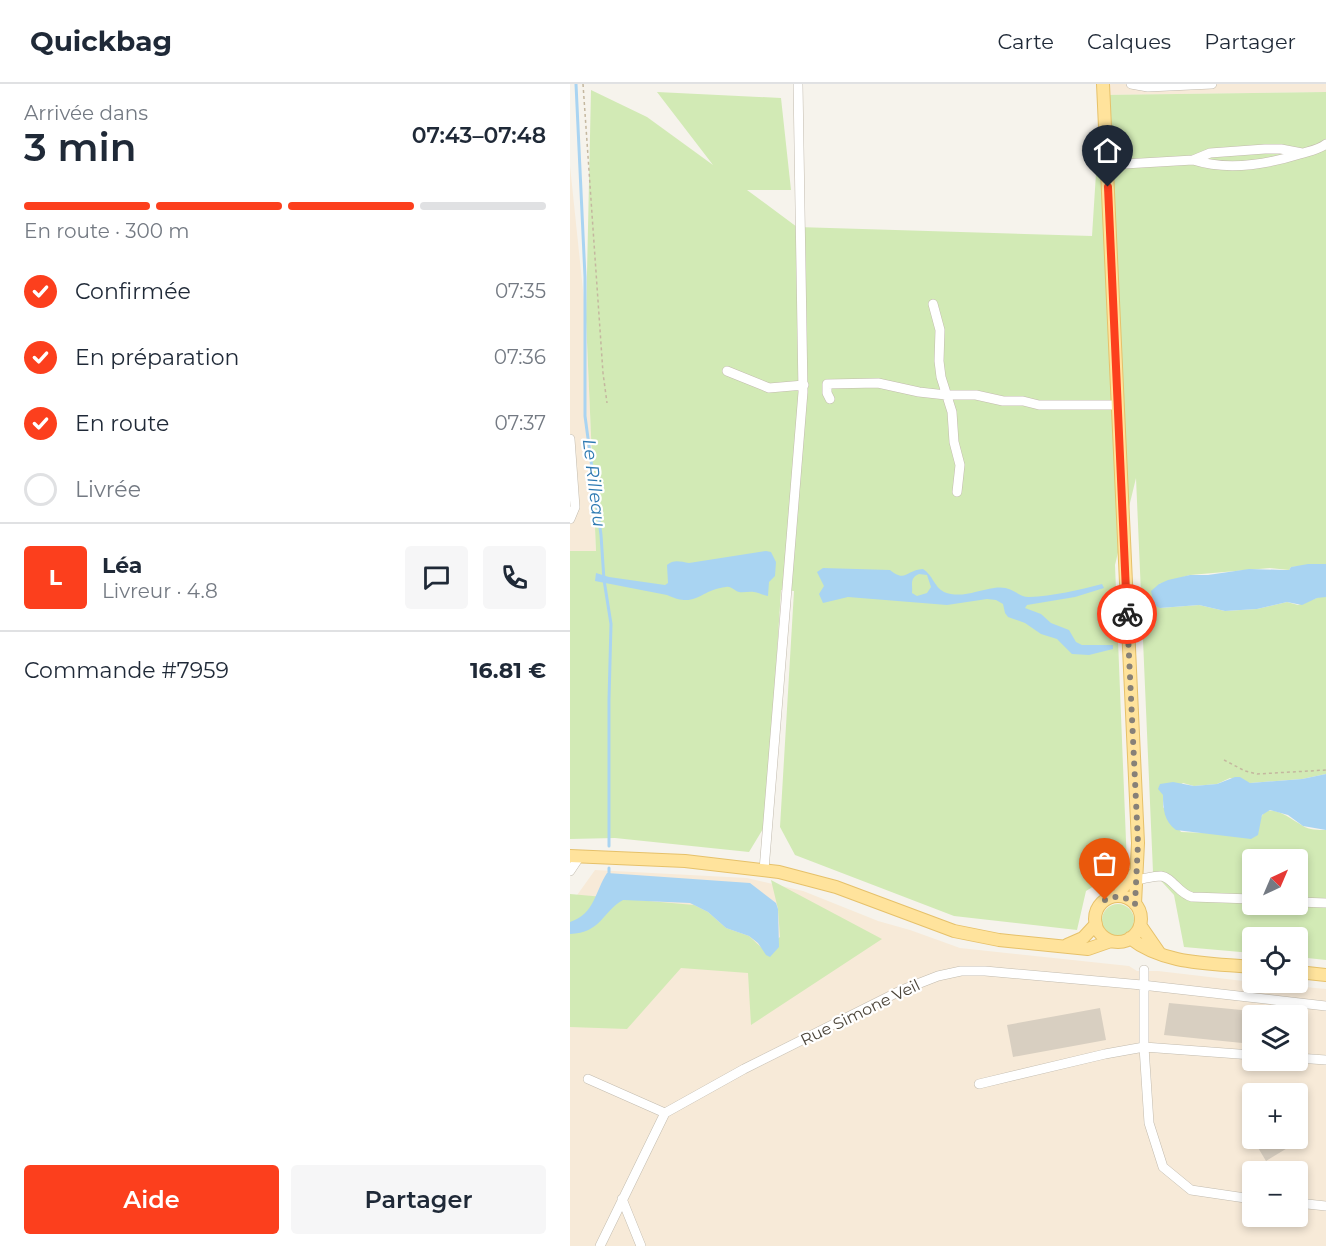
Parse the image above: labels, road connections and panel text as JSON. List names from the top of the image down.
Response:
{
  "streets": {
    "street": ["Rue Simone Veil"]
  },
  "water": ["Le Rilleau"],
  "north": "top right",
  "page": {
    "header": "Quickbag",
    "nav": ["Carte", "Calques", "Partager"],
    "heading": ["3 min", "Arrivée dans", "07:43–07:48"],
    "panel": [
      "Léa",
      "Livreur · 4.8",
      "Commande #7959",
      "16.81 €"
    ],
    "bar": "En route · 300 m",
    "list": [
      ["Confirmée", "07:35"],
      ["En préparation", "07:36"],
      ["En route", "07:37"],
      "Livrée"
    ],
    "round": "L",
    "map_buttons": ["+", "−"],
    "buttons": ["Aide", "Partager"]
  }
}
